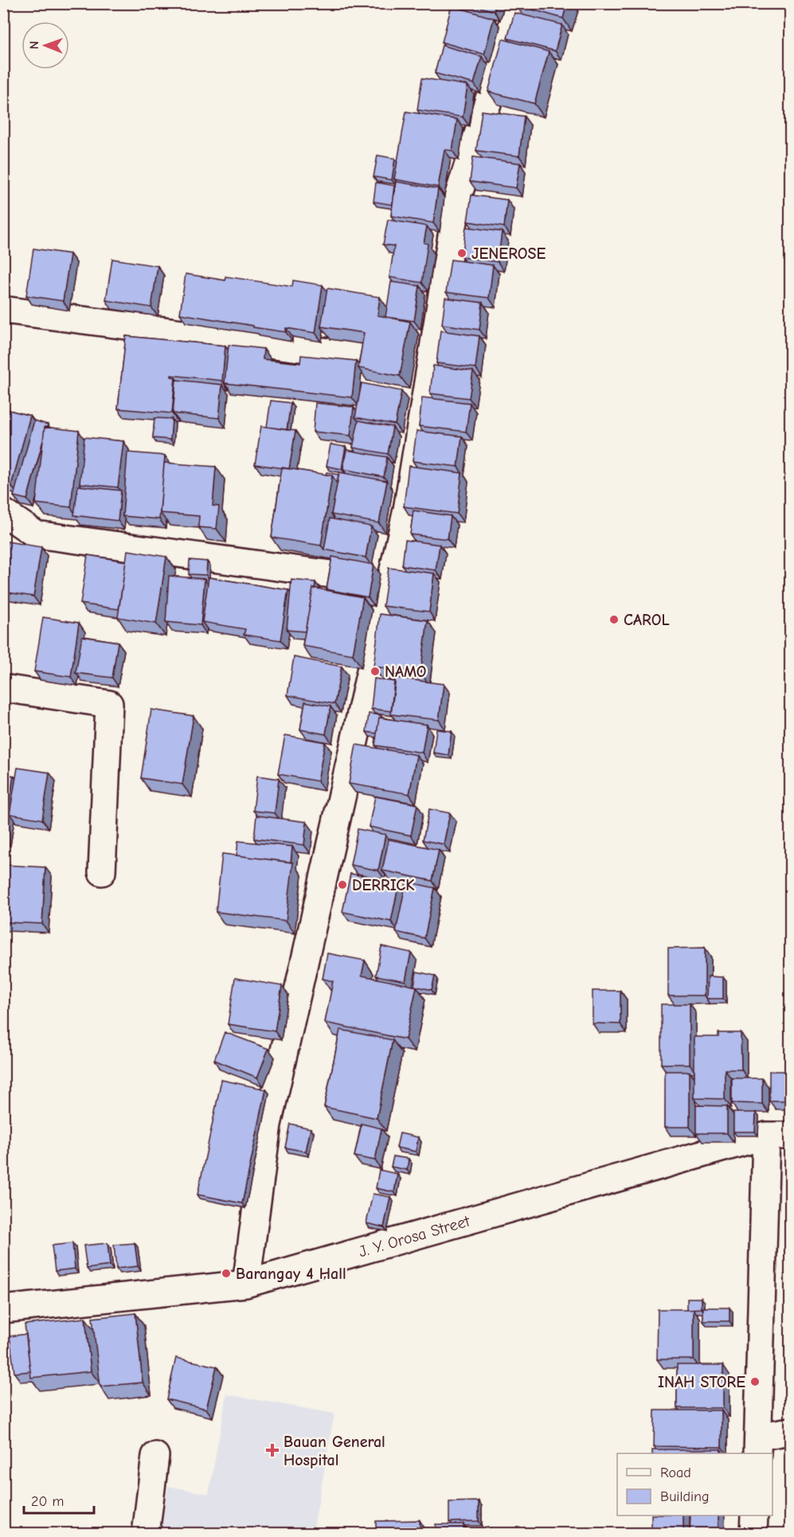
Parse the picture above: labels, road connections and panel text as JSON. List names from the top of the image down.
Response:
{
  "streets": {
    "street": ["J. Y. Orosa Street"]
  },
  "places": {
    "other": [
      "JENEROSE",
      "CAROL",
      "NAMO",
      "DERRICK",
      "Barangay 4 Hall",
      "INAH STORE"
    ],
    "health": ["Bauan General Hospital"]
  },
  "legend": ["Road", "Building"],
  "scale_bar": "20 m",
  "north": "left"
}
